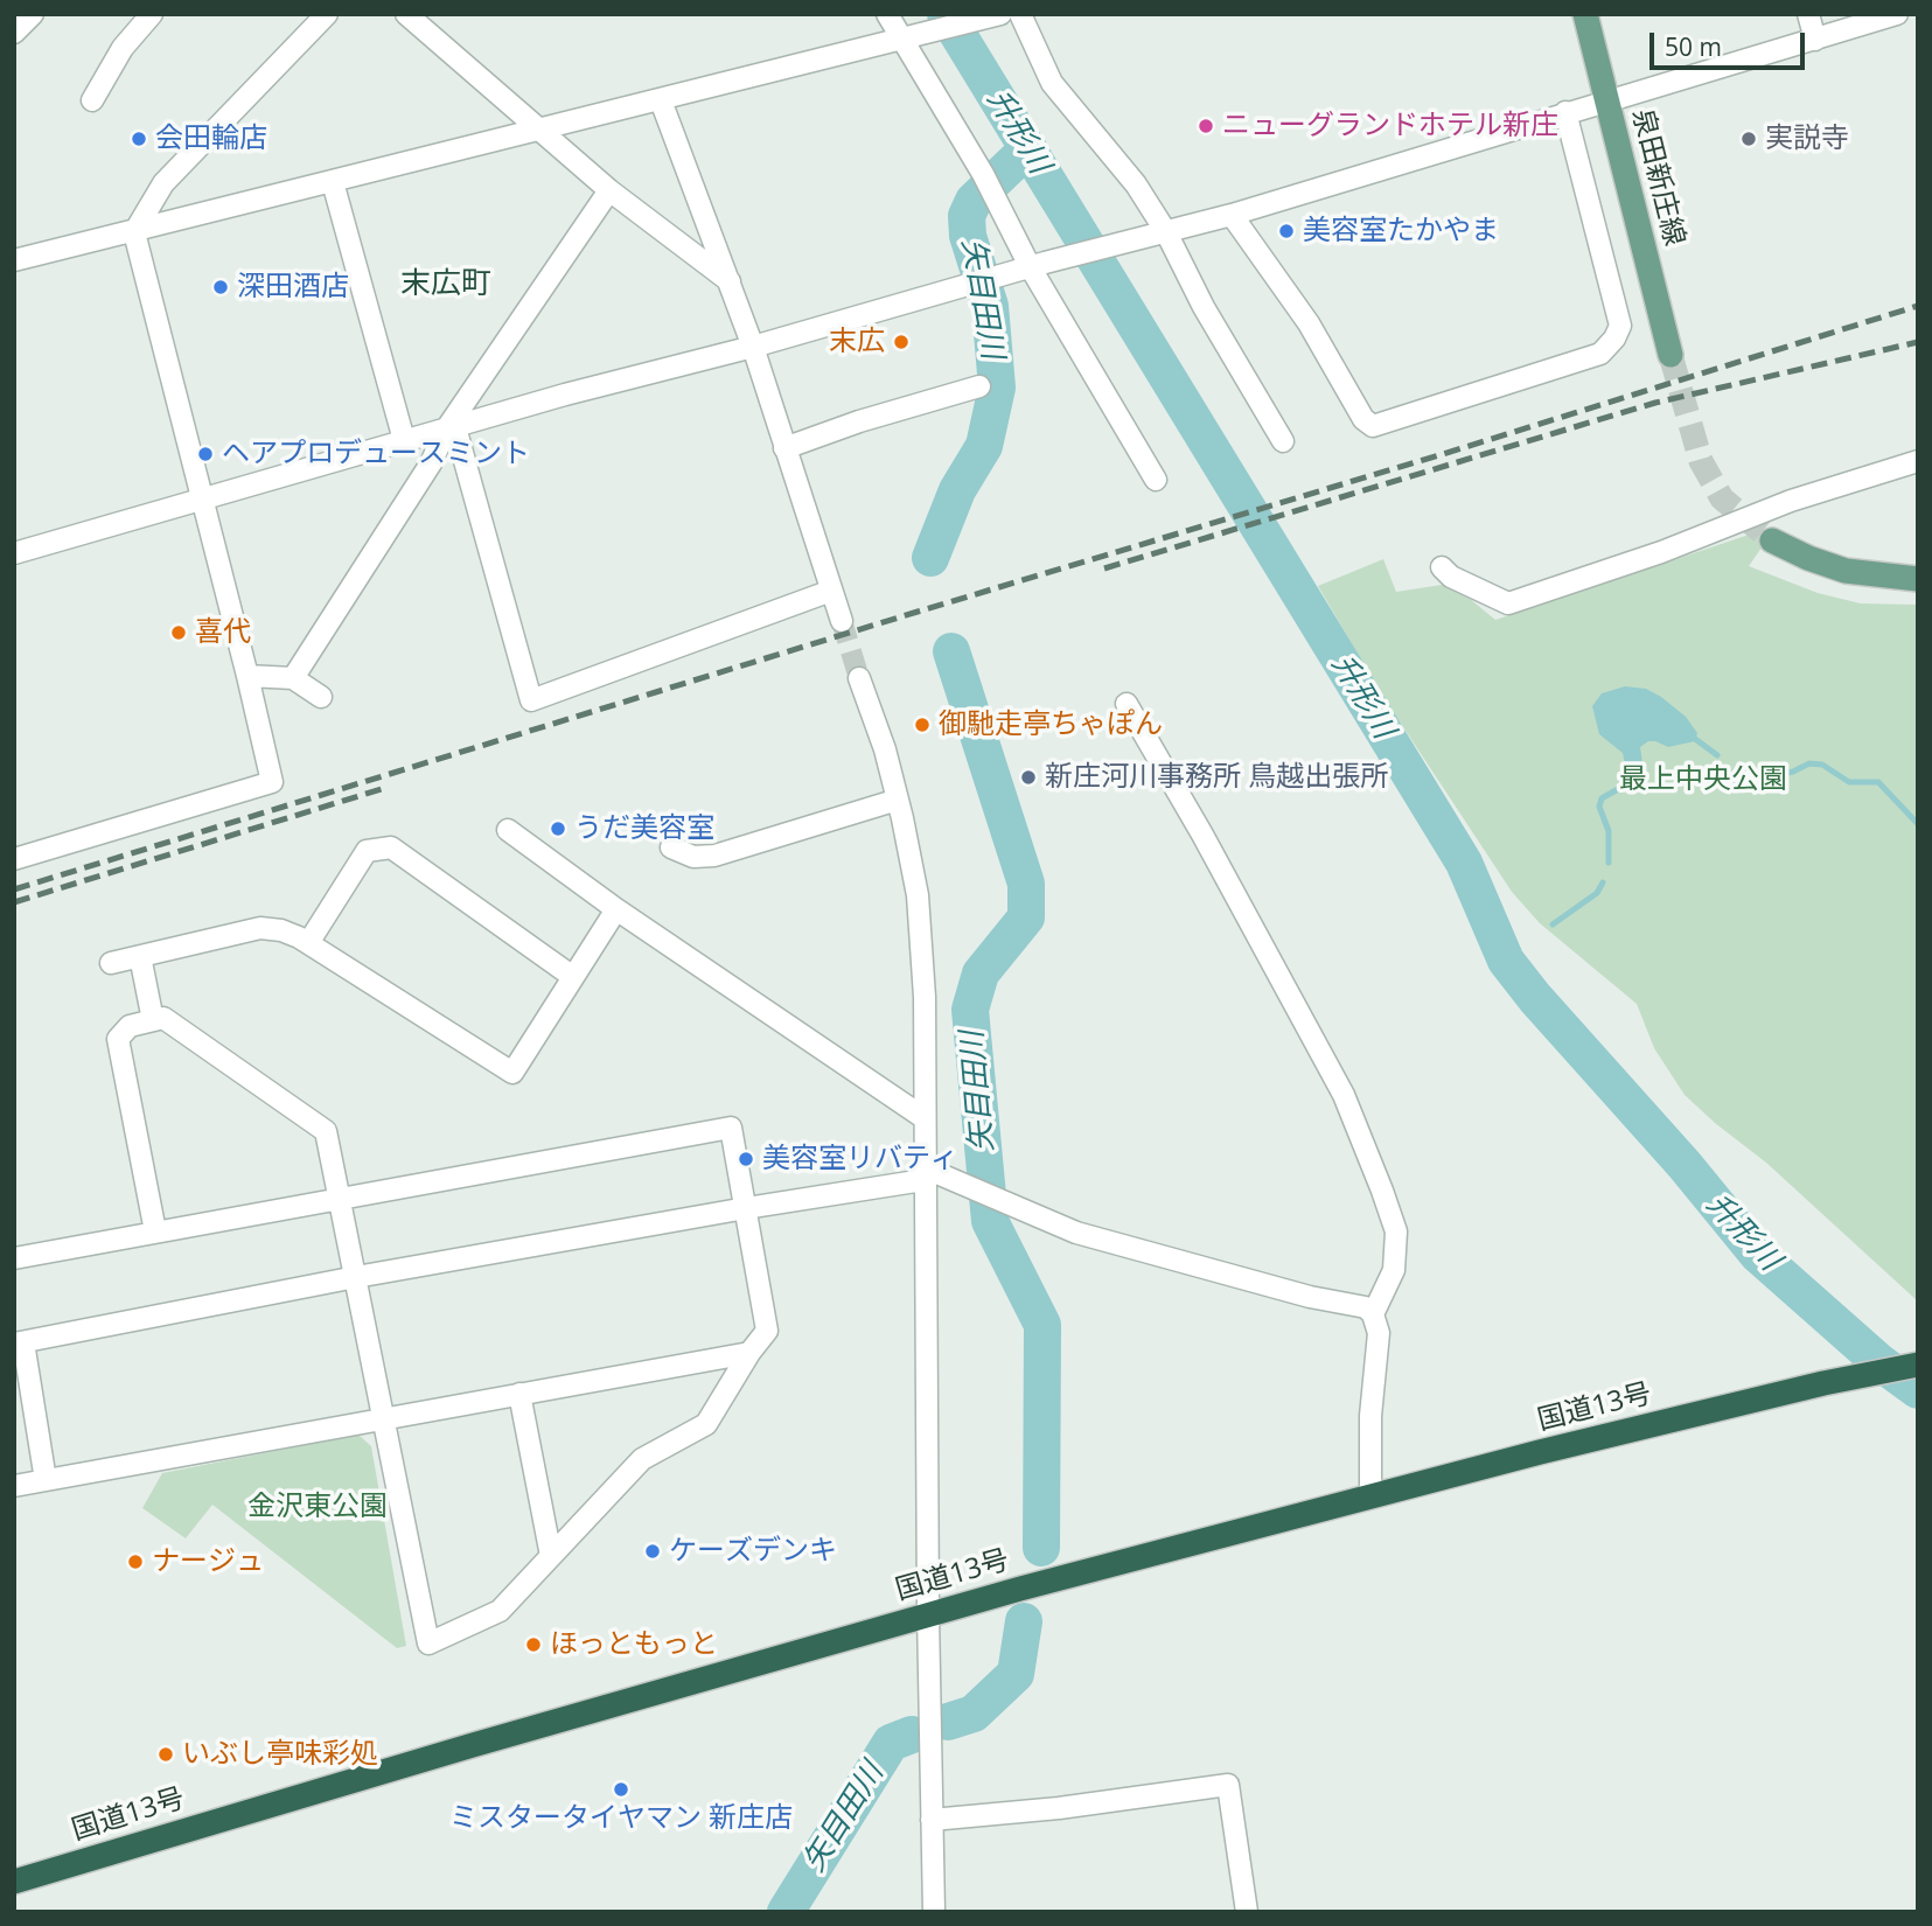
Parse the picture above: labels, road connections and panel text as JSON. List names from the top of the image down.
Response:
{
  "streets": {
    "highway": ["国道13号"],
    "main road": ["泉田新庄線"]
  },
  "districts": ["末広町"],
  "water": ["升形川", "矢目田川"],
  "parks": ["最上中央公園", "金沢東公園"],
  "places": [
    "ニューグランドホテル新庄",
    "会田輪店",
    "実説寺",
    "美容室たかやま",
    "深田酒店",
    "末広",
    "ヘアプロデュースミント",
    "喜代",
    "御馳走亭ちゃぽん",
    "新庄河川事務所 鳥越出張所",
    "うだ美容室",
    "美容室リバティ",
    "ケーズデンキ",
    "ナージュ",
    "ほっともっと",
    "いぶし亭味彩処",
    "ミスタータイヤマン 新庄店"
  ],
  "scale_bar": "50 m"
}
